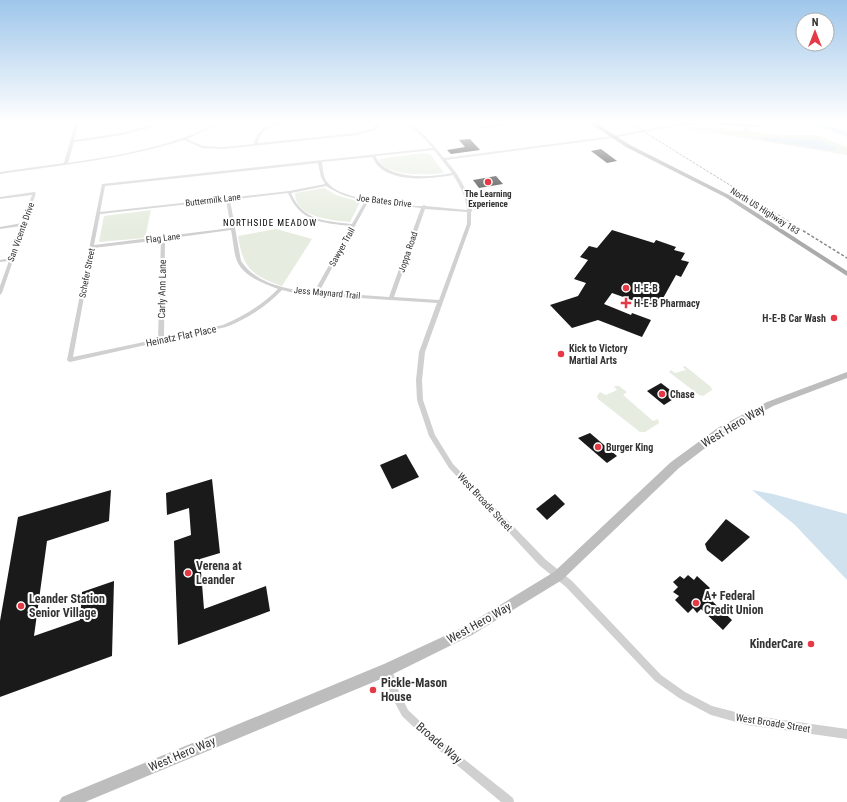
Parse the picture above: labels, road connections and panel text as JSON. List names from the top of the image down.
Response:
{
  "streets": {
    "main road": ["North US Highway 183", "West Hero Way"],
    "street": [
      "Buttermilk Lane",
      "Joe Bates Drive",
      "San Vicente Drive",
      "Flag Lane",
      "Sawyer Trail",
      "Joppa Road",
      "Schefer Street",
      "Carly Ann Lane",
      "Jess Maynard Trail",
      "Heinatz Flat Place",
      "West Broade Street",
      "Broade Way"
    ]
  },
  "crossings": [
    ["Buttermilk Lane", "Joe Bates Drive"],
    ["Buttermilk Lane", "Schefer Street"],
    ["Buttermilk Lane", "Jess Maynard Trail"],
    ["Joe Bates Drive", "Sawyer Trail"],
    ["Joe Bates Drive", "Joppa Road"],
    ["Joe Bates Drive", "West Broade Street"],
    ["Flag Lane", "Schefer Street"],
    ["Flag Lane", "Carly Ann Lane"],
    ["Flag Lane", "Jess Maynard Trail"],
    ["Sawyer Trail", "Jess Maynard Trail"],
    ["Joppa Road", "Jess Maynard Trail"],
    ["Schefer Street", "Heinatz Flat Place"],
    ["Carly Ann Lane", "Heinatz Flat Place"],
    ["Jess Maynard Trail", "Heinatz Flat Place"],
    ["Jess Maynard Trail", "West Broade Street"],
    ["West Hero Way", "West Broade Street"],
    ["West Hero Way", "Broade Way"]
  ],
  "districts": ["NORTHSIDE MEADOW"],
  "places": {
    "other": [
      "The Learning Experience",
      "H-E-B",
      "H-E-B Car Wash",
      "Kick to Victory Martial Arts",
      "Chase",
      "Burger King",
      "Verena at Leander",
      "A+ Federal Credit Union",
      "Leander Station Senior Village",
      "KinderCare",
      "Pickle-Mason House"
    ],
    "health": ["H-E-B Pharmacy"]
  },
  "north": "top"
}
